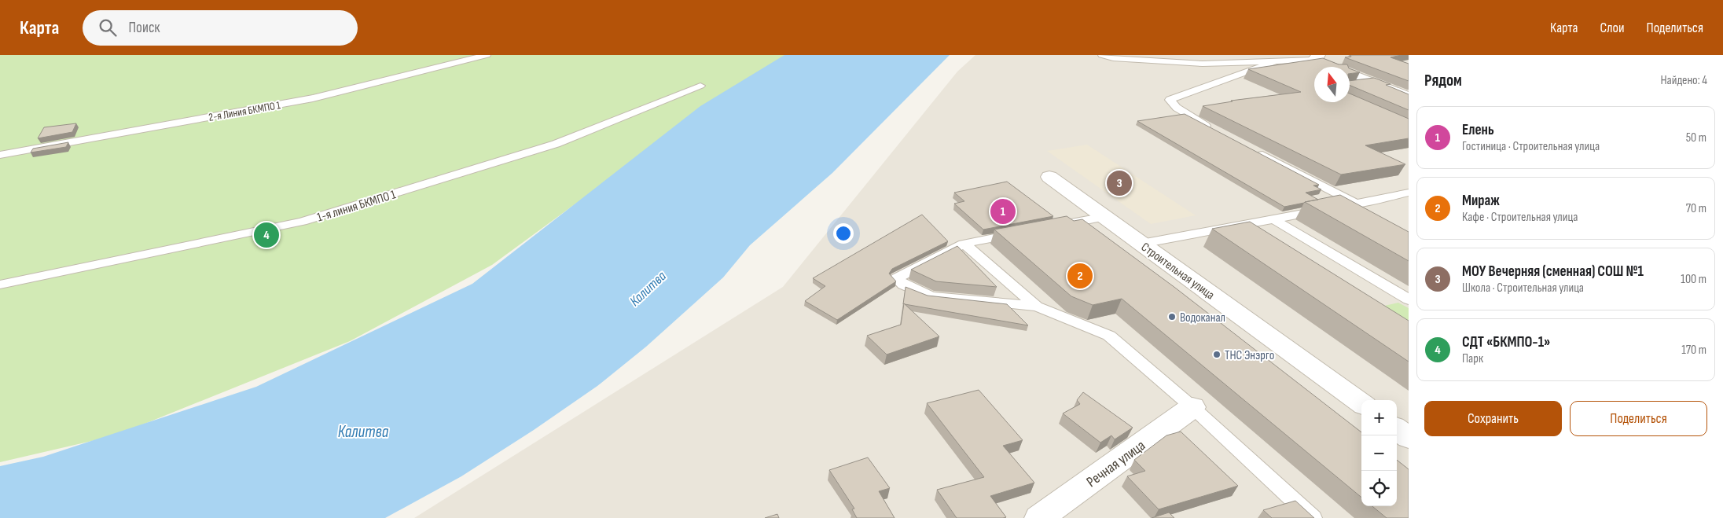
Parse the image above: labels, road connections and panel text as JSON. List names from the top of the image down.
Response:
{
  "streets": {
    "street": ["Строительная улица", "Речная улица"],
    "lane": ["2-я Линия БКМПО 1", "1-я линия БКМПО 1"]
  },
  "water": ["Калитва"],
  "places": ["Водоканал", "ТНС Энэрго"],
  "north": "top",
  "page": {
    "header": "Карта",
    "search": "Поиск",
    "nav": ["Карта", "Слои", "Поделиться"],
    "heading": ["Рядом", "Найдено: 4"],
    "list": [
      {
        "mark": "1",
        "name": "Елень",
        "note": "Гостиница · Строительная улица",
        "value": "50 m"
      },
      {
        "mark": "2",
        "name": "Мираж",
        "note": "Кафе · Строительная улица",
        "value": "70 m"
      },
      {
        "mark": "3",
        "name": "МОУ Вечерняя (сменная) СОШ №1",
        "note": "Школа · Строительная улица",
        "value": "100 m"
      },
      {
        "mark": "4",
        "name": "СДТ «БКМПО-1»",
        "note": "Парк",
        "value": "170 m"
      }
    ],
    "pins": [
      "3",
      "1",
      "4",
      "2"
    ],
    "buttons": ["Сохранить", "Поделиться"],
    "map_buttons": ["+", "−"]
  }
}
